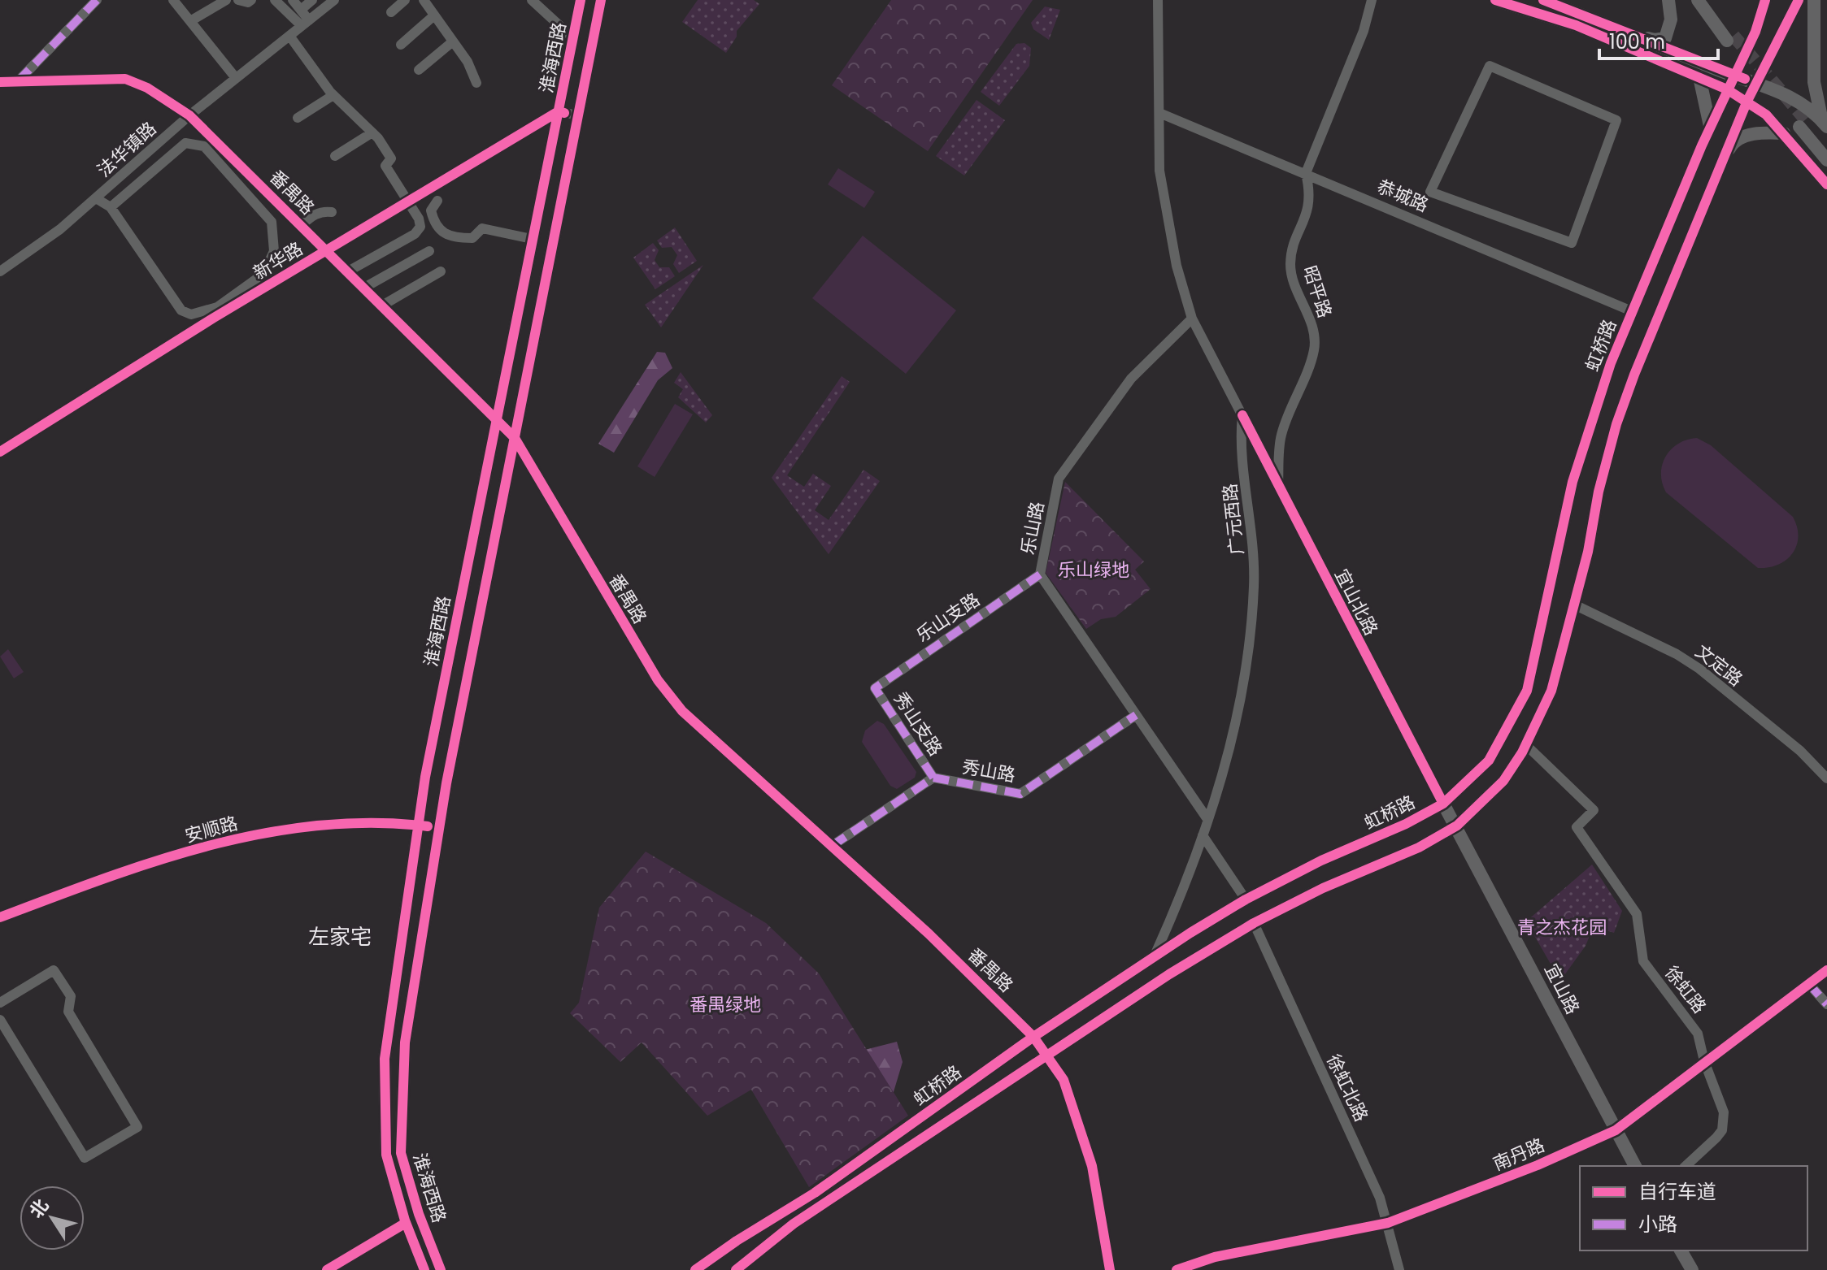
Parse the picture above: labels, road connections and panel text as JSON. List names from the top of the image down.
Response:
{
  "streets": {
    "main road": [
      "淮海西路",
      "虹桥路",
      "宜山路",
      "南丹路"
    ],
    "street": [
      "法华镇路",
      "番禺路",
      "恭城路",
      "新华路",
      "昭平路",
      "广元西路",
      "乐山路",
      "宜山北路",
      "乐山支路",
      "文定路",
      "秀山支路",
      "秀山路",
      "安顺路",
      "徐虹路",
      "徐虹北路"
    ]
  },
  "crossings": [
    ["淮海西路", "番禺路"],
    ["淮海西路", "新华路"],
    ["淮海西路", "安顺路"],
    ["法华镇路", "番禺路"],
    ["番禺路", "新华路"],
    ["番禺路", "虹桥路"],
    ["恭城路", "昭平路"],
    ["恭城路", "虹桥路"],
    ["昭平路", "宜山北路"],
    ["虹桥路", "广元西路"],
    ["虹桥路", "宜山北路"],
    ["虹桥路", "文定路"],
    ["虹桥路", "宜山路"],
    ["虹桥路", "徐虹路"],
    ["虹桥路", "徐虹北路"],
    ["广元西路", "乐山路"],
    ["广元西路", "宜山北路"],
    ["乐山路", "乐山支路"],
    ["乐山路", "秀山路"],
    ["宜山北路", "宜山路"],
    ["乐山支路", "秀山支路"],
    ["秀山支路", "秀山路"],
    ["宜山路", "南丹路"],
    ["徐虹路", "南丹路"],
    ["徐虹北路", "南丹路"]
  ],
  "districts": ["左家宅"],
  "parks": ["乐山绿地", "青之杰花园", "番禺绿地"],
  "legend": ["自行车道", "小路"],
  "scale_bar": "100 m",
  "north": "top left"
}
